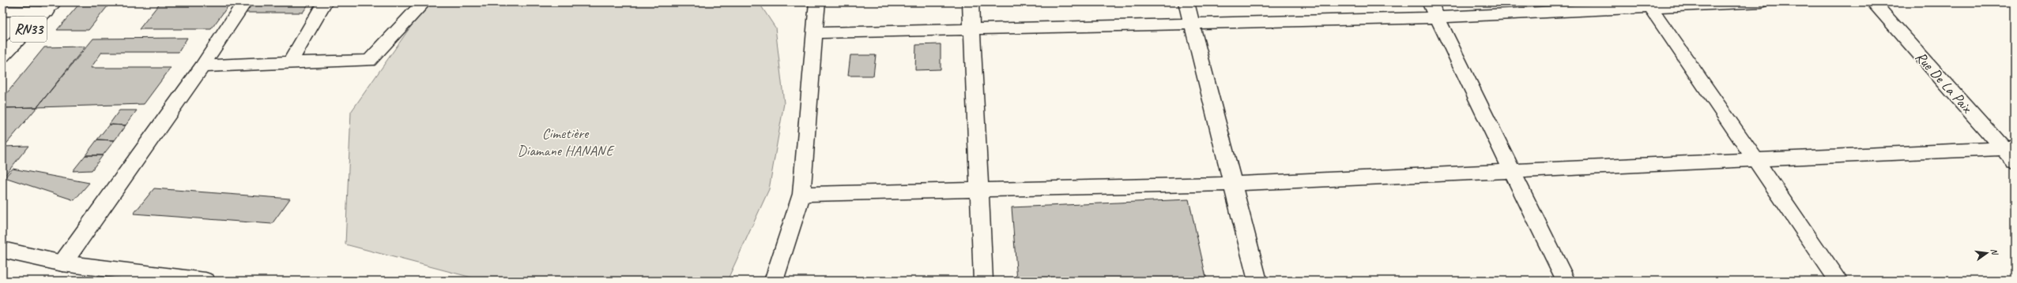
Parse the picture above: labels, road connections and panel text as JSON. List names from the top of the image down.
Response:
{
  "streets": {
    "street": ["RN33", "Rue De La Paix"]
  },
  "parks": ["Cimetière Diamane HANANE"],
  "north": "right"
}
